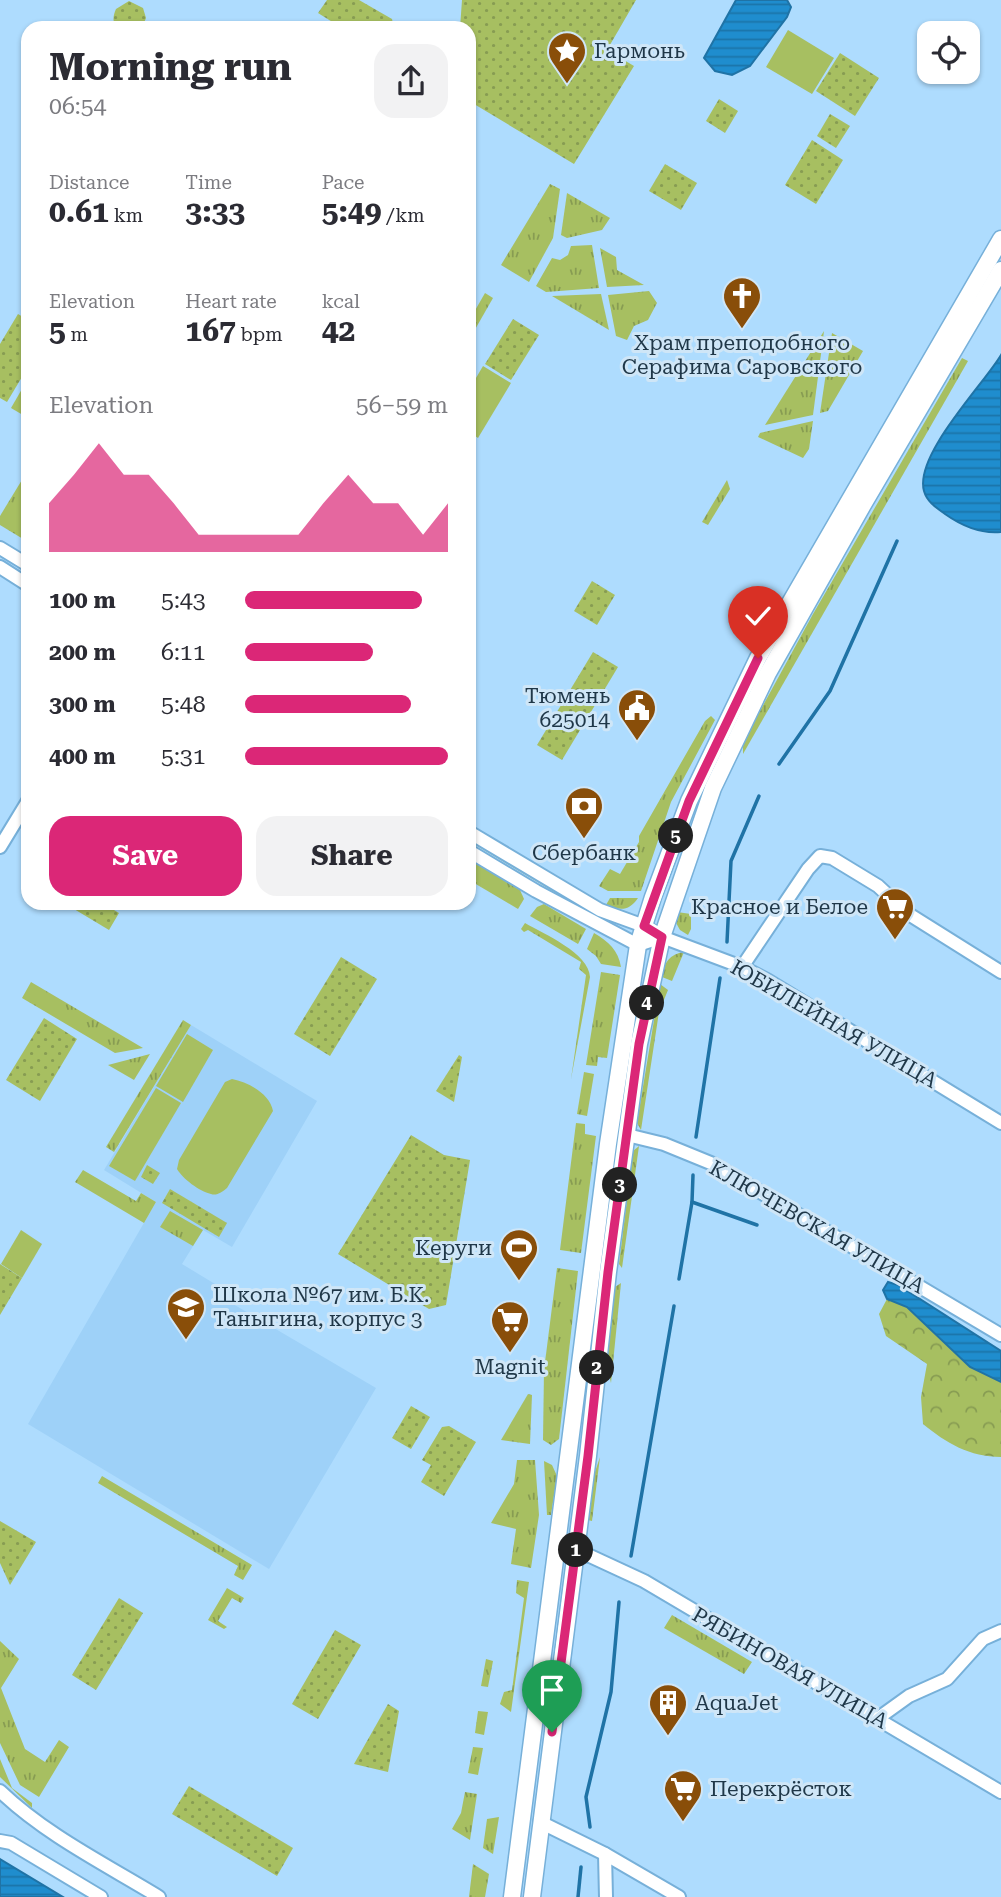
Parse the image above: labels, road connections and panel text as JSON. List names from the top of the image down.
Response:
{
  "streets": {
    "street": ["ЮБИЛЕЙНАЯ УЛИЦА", "КЛЮЧЕВСКАЯ УЛИЦА", "РЯБИНОВАЯ УЛИЦА"]
  },
  "places": {
    "place": ["Гармонь"],
    "church": ["Храм преподобного Серафима Саровского"],
    "public building": ["Тюмень 625014"],
    "bank": ["Сбербанк"],
    "supermarket": ["Красное и Белое", "Magnit", "Перекрёсток"],
    "sports": ["Керуги"],
    "school or university": ["Школа №67 им. Б.К. Таныгина, корпус 3"],
    "building": ["AquaJet"]
  },
  "page": {
    "heading": ["Morning run", "06:54"],
    "stats": [
      ["Distance", "0.61 km"],
      ["Time", "3:33"],
      ["Pace", "5:49 /km"],
      ["Elevation", "5 m"],
      ["Heart rate", "167 bpm"],
      ["kcal", "42"]
    ],
    "chart": ["Elevation", "56–59 m"],
    "list": [
      {
        "name": "100 m",
        "note": "5:43"
      },
      {
        "name": "200 m",
        "note": "6:11"
      },
      {
        "name": "300 m",
        "note": "5:48"
      },
      {
        "name": "400 m",
        "note": "5:31"
      }
    ],
    "buttons": ["Save", "Share"],
    "pins": [
      "5",
      "4",
      "3",
      "2",
      "1"
    ]
  }
}
